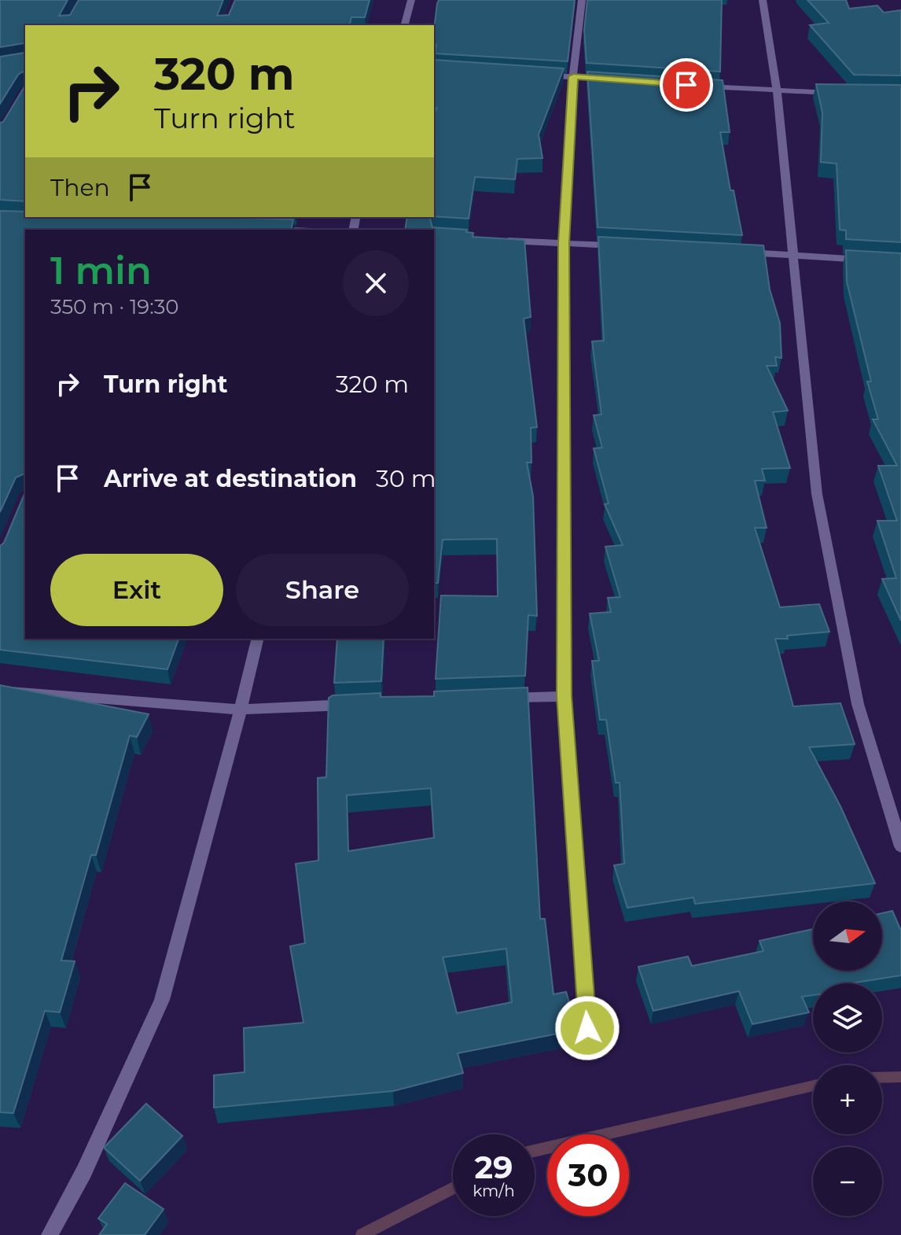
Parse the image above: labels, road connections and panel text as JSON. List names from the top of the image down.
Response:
{
  "north": "right",
  "page": {
    "turn": ["320 m", "Turn right"],
    "then": "Then",
    "heading": ["1 min", "350 m · 19:30"],
    "list": [
      {
        "name": "Turn right",
        "value": "320 m"
      },
      {
        "name": "Arrive at destination",
        "value": "30 m"
      }
    ],
    "buttons": ["Exit", "Share"],
    "map_buttons": ["+", "−"],
    "speed": "29 km/h",
    "limit": "30"
  }
}
